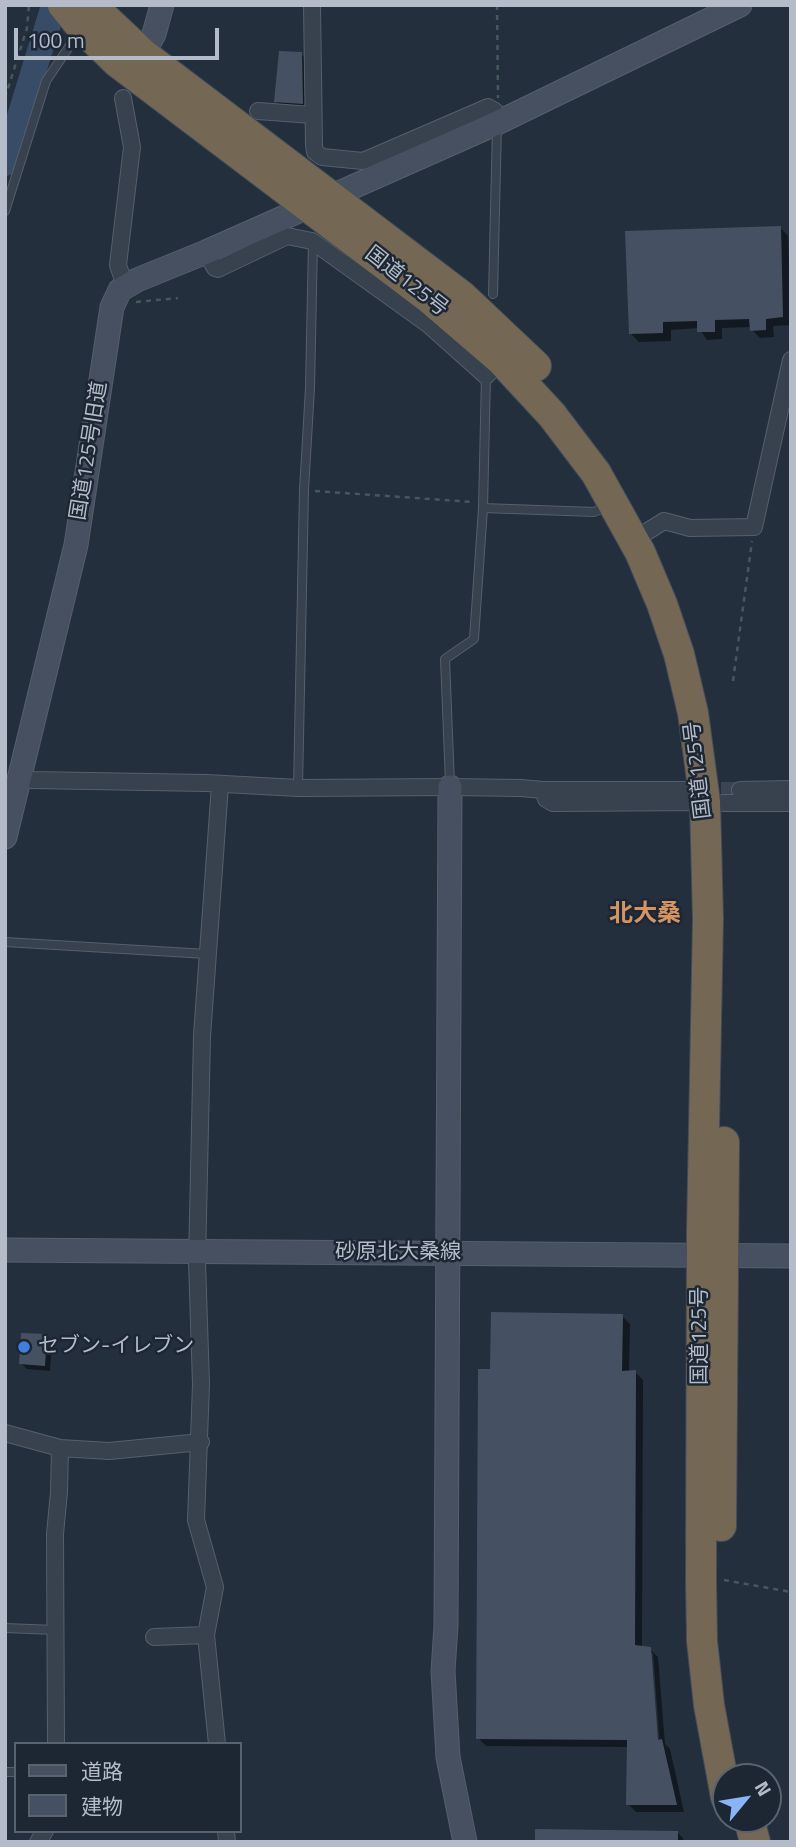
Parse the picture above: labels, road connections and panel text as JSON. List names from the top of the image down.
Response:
{
  "streets": {
    "highway": ["国道125号"],
    "street": ["国道125号旧道", "砂原北大桑線"]
  },
  "crossings": [
    ["国道125号", "砂原北大桑線"]
  ],
  "districts": ["北大桑"],
  "places": ["セブン-イレブン"],
  "legend": ["道路", "建物"],
  "scale_bar": "100 m",
  "north": "top right"
}
